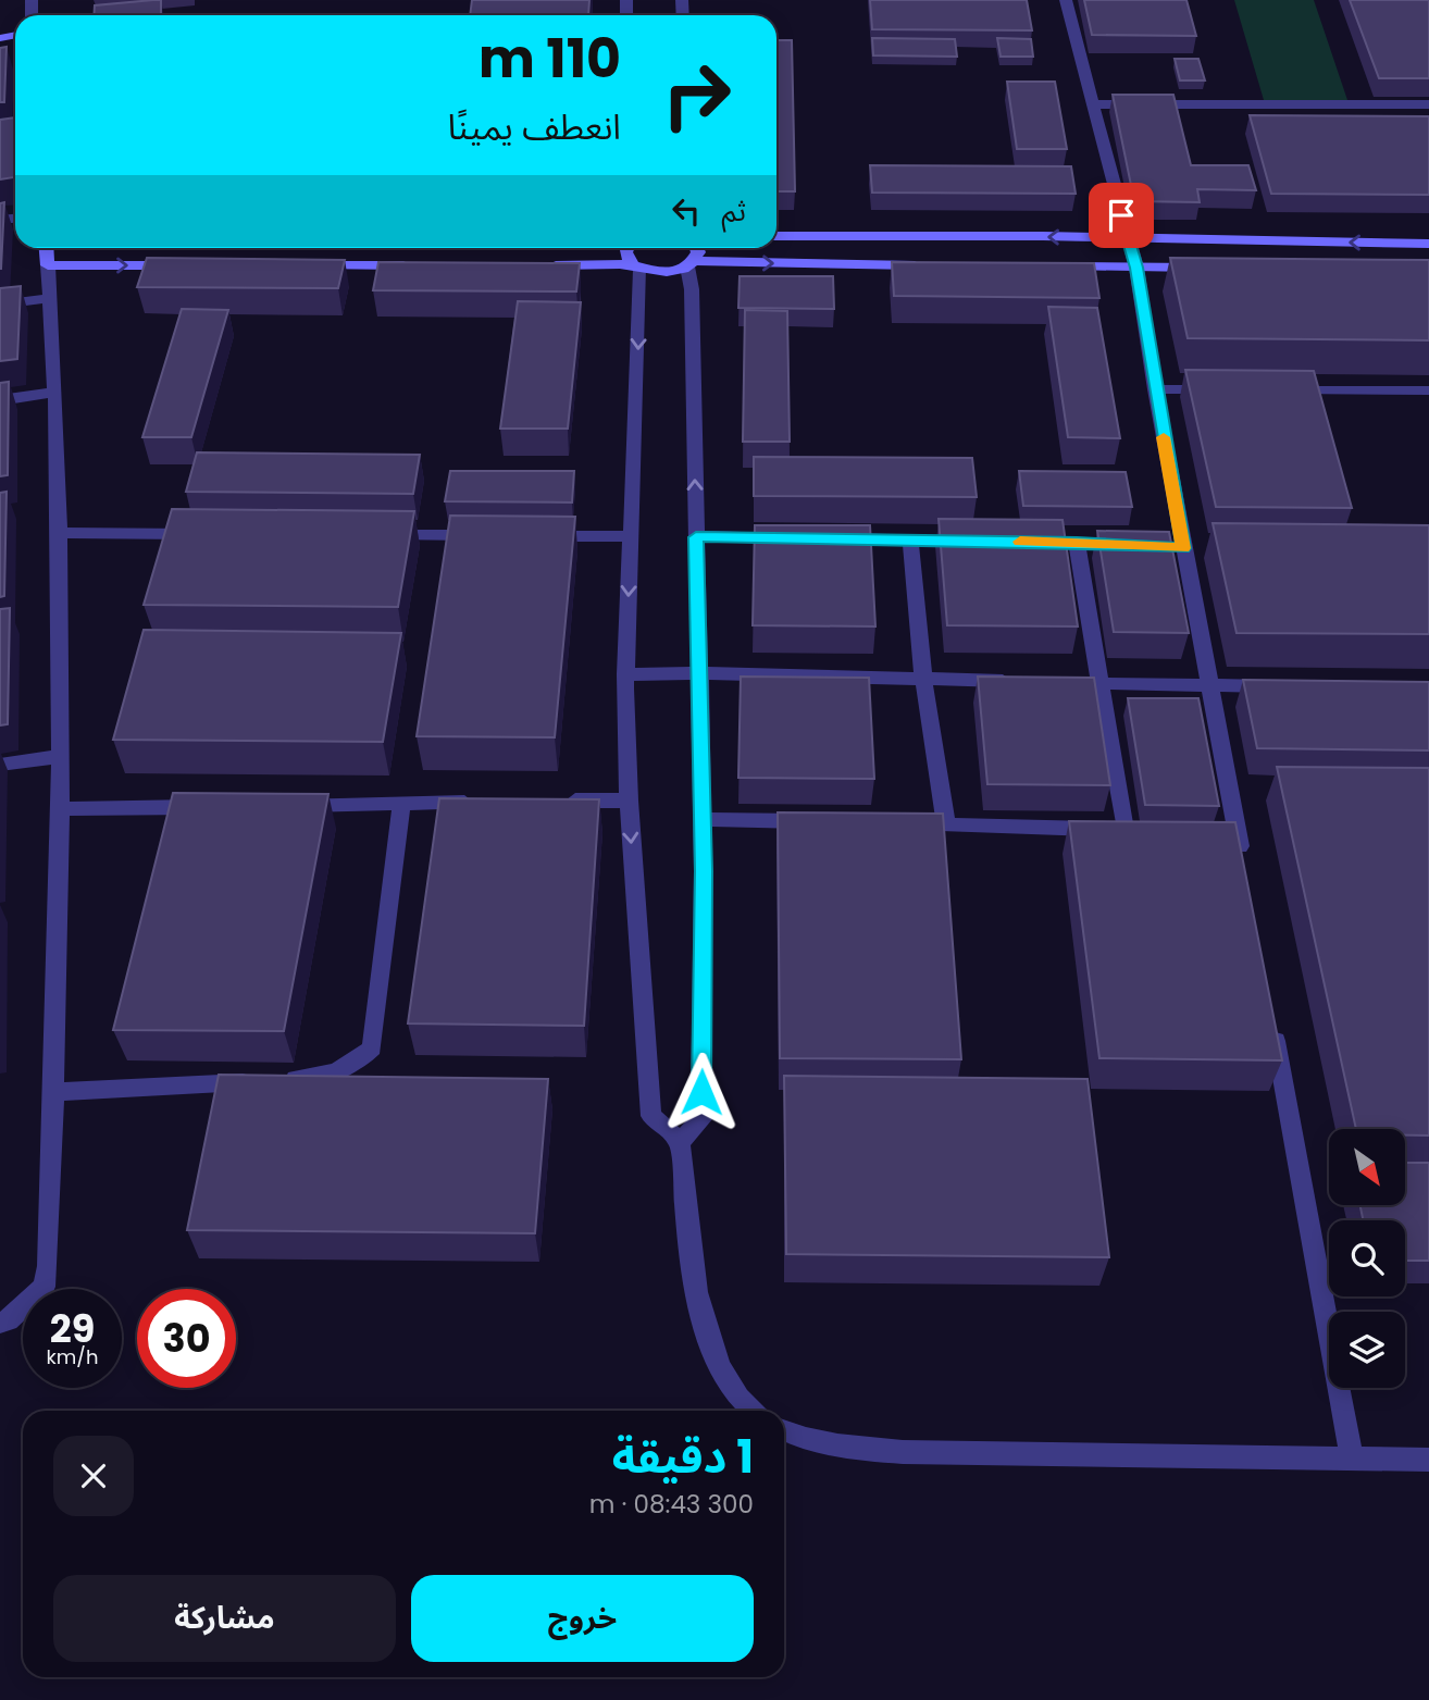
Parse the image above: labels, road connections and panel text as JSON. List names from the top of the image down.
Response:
{
  "north": "bottom right",
  "page": {
    "turn": ["110 m", "انعطف يمينًا"],
    "then": "ثم",
    "speed": "29 km/h",
    "limit": "30",
    "heading": ["1 دقيقة", "300 m · 08:43"],
    "buttons": ["خروج", "مشاركة"]
  }
}
